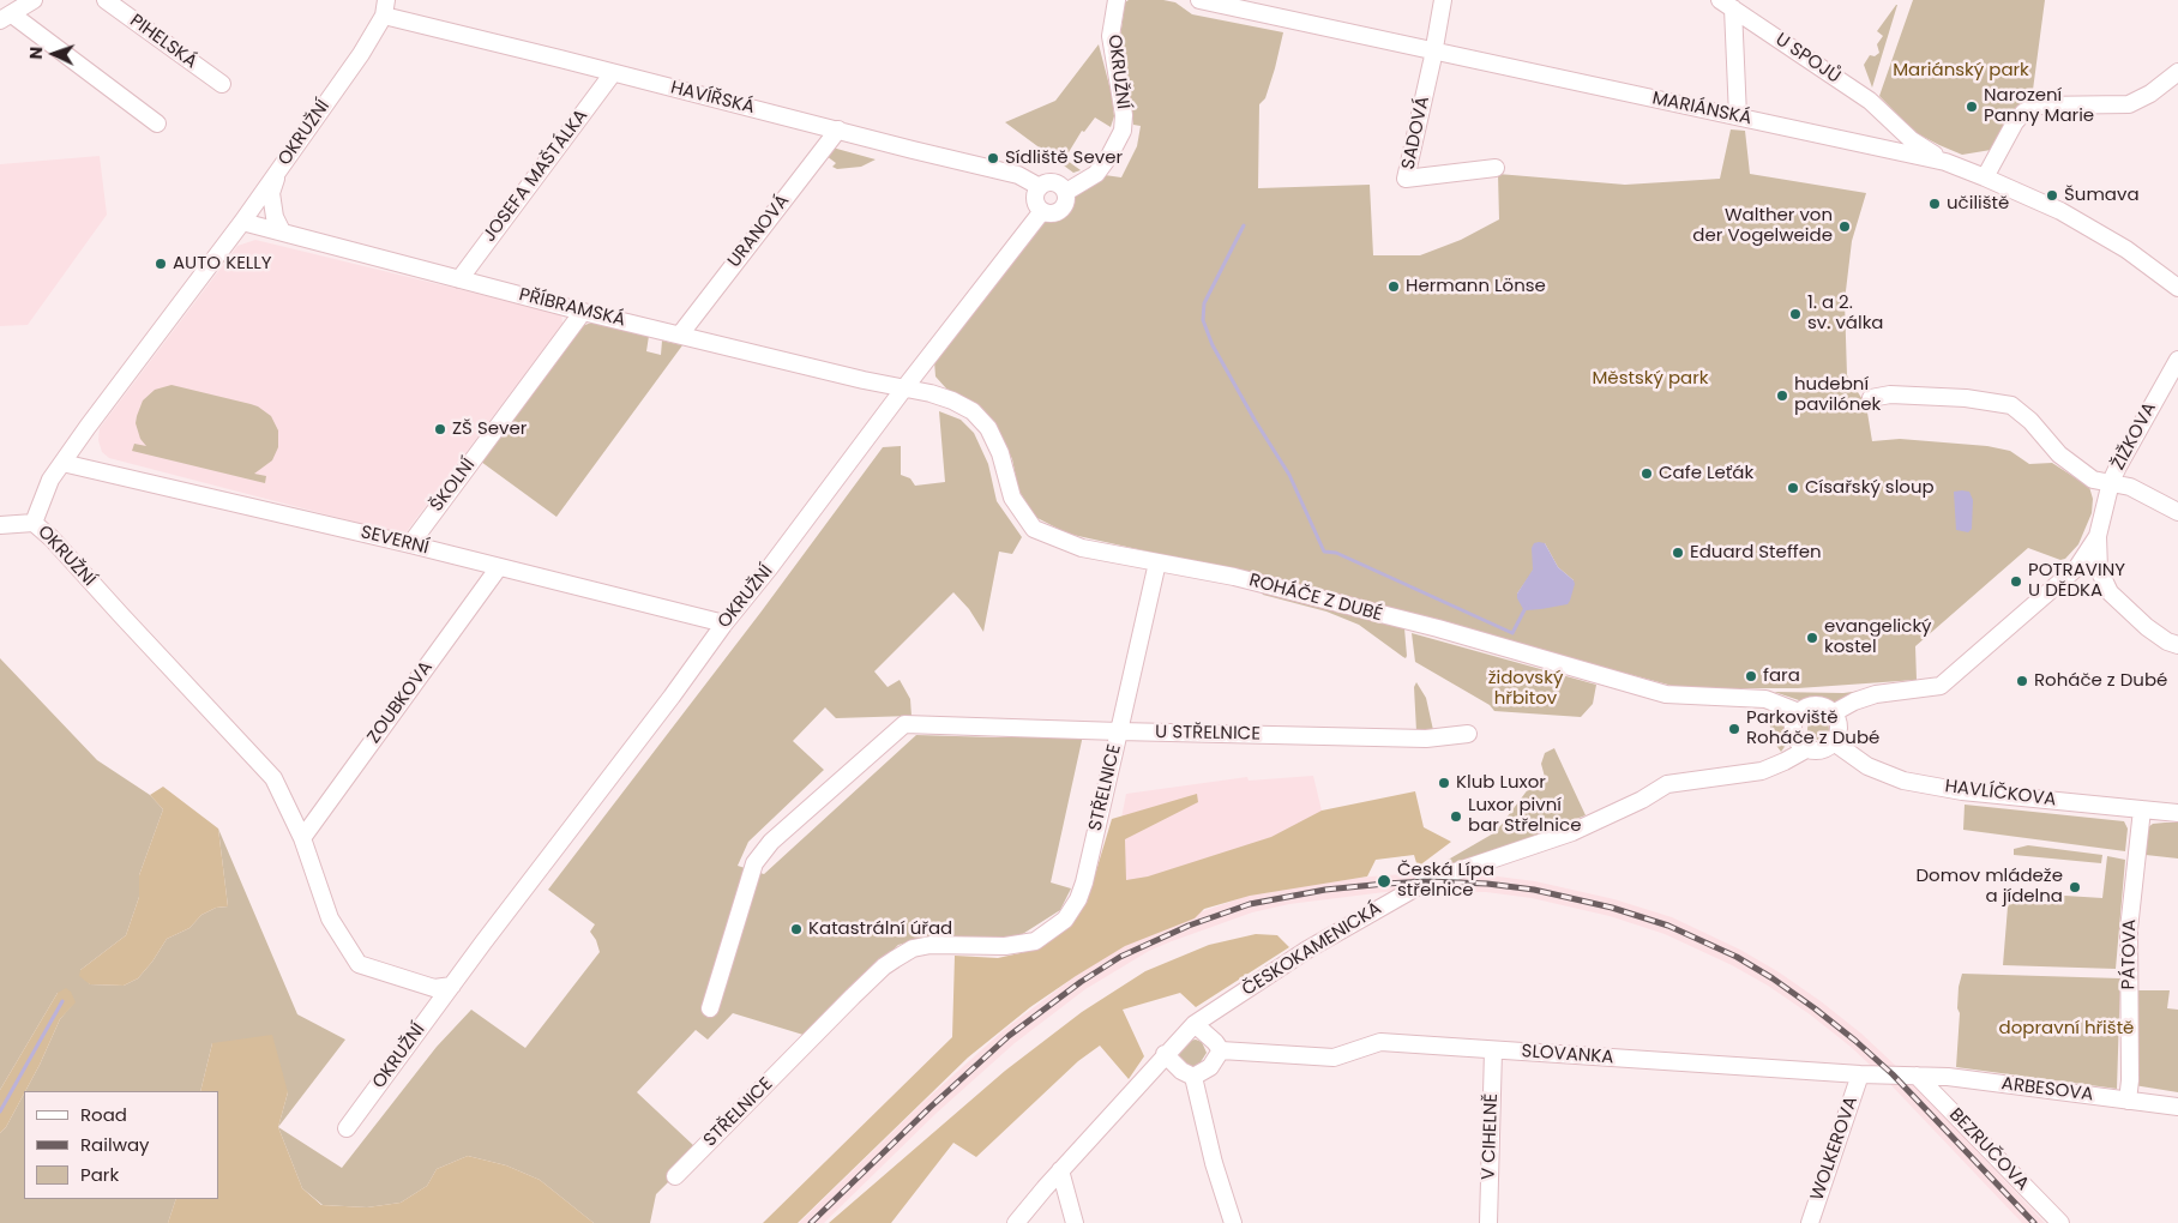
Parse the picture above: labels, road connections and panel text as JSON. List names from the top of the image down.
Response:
{
  "streets": {
    "street": [
      "PIHELSKÁ",
      "U SPOJŮ",
      "OKRUŽNÍ",
      "HAVÍŘSKÁ",
      "MARIÁNSKÁ",
      "SADOVÁ",
      "JOSEFA MAŠTÁLKA",
      "URANOVÁ",
      "PŘÍBRAMSKÁ",
      "ŽIŽKOVA",
      "ŠKOLNÍ",
      "SEVERNÍ",
      "ROHÁČE Z DUBÉ",
      "ZOUBKOVA",
      "U STŘELNICE",
      "STŘELNICE",
      "HAVLÍČKOVA",
      "ČESKOKAMENICKÁ",
      "PÁTOVA",
      "SLOVANKA",
      "ARBESOVA",
      "V CIHELNĚ",
      "WOLKEROVA",
      "BEZRUČOVA"
    ]
  },
  "crossings": [
    ["U SPOJŮ", "MARIÁNSKÁ"],
    ["OKRUŽNÍ", "HAVÍŘSKÁ"],
    ["OKRUŽNÍ", "PŘÍBRAMSKÁ"],
    ["OKRUŽNÍ", "SEVERNÍ"],
    ["OKRUŽNÍ", "ROHÁČE Z DUBÉ"],
    ["OKRUŽNÍ", "ZOUBKOVA"],
    ["HAVÍŘSKÁ", "JOSEFA MAŠTÁLKA"],
    ["HAVÍŘSKÁ", "URANOVÁ"],
    ["MARIÁNSKÁ", "SADOVÁ"],
    ["JOSEFA MAŠTÁLKA", "PŘÍBRAMSKÁ"],
    ["URANOVÁ", "PŘÍBRAMSKÁ"],
    ["PŘÍBRAMSKÁ", "ŠKOLNÍ"],
    ["PŘÍBRAMSKÁ", "ROHÁČE Z DUBÉ"],
    ["ŠKOLNÍ", "SEVERNÍ"],
    ["SEVERNÍ", "ZOUBKOVA"],
    ["ROHÁČE Z DUBÉ", "HAVLÍČKOVA"],
    ["ROHÁČE Z DUBÉ", "ČESKOKAMENICKÁ"],
    ["U STŘELNICE", "STŘELNICE"],
    ["HAVLÍČKOVA", "ČESKOKAMENICKÁ"],
    ["HAVLÍČKOVA", "PÁTOVA"],
    ["PÁTOVA", "ARBESOVA"],
    ["SLOVANKA", "ARBESOVA"],
    ["SLOVANKA", "V CIHELNĚ"],
    ["SLOVANKA", "WOLKEROVA"],
    ["SLOVANKA", "BEZRUČOVA"],
    ["ARBESOVA", "BEZRUČOVA"]
  ],
  "parks": [
    "Mariánský park",
    "Městský park",
    "židovský hřbitov",
    "dopravní hřiště"
  ],
  "places": [
    "Narození Panny Marie",
    "Sídliště Sever",
    "Šumava",
    "učiliště",
    "Walther von der Vogelweide",
    "AUTO KELLY",
    "Hermann Lönse",
    "1. a 2. sv. válka",
    "hudební pavilónek",
    "ZŠ Sever",
    "Cafe Leťák",
    "Císařský sloup",
    "Eduard Steffen",
    "POTRAVINY U DĚDKA",
    "evangelický kostel",
    "fara",
    "Roháče z Dubé",
    "Parkoviště Roháče z Dubé",
    "Klub Luxor",
    "Luxor pivní bar Střelnice",
    "Česká Lípa střelnice",
    "Domov mládeže a jídelna",
    "Katastrální úřad"
  ],
  "legend": ["Road", "Railway", "Park"],
  "north": "left"
}
